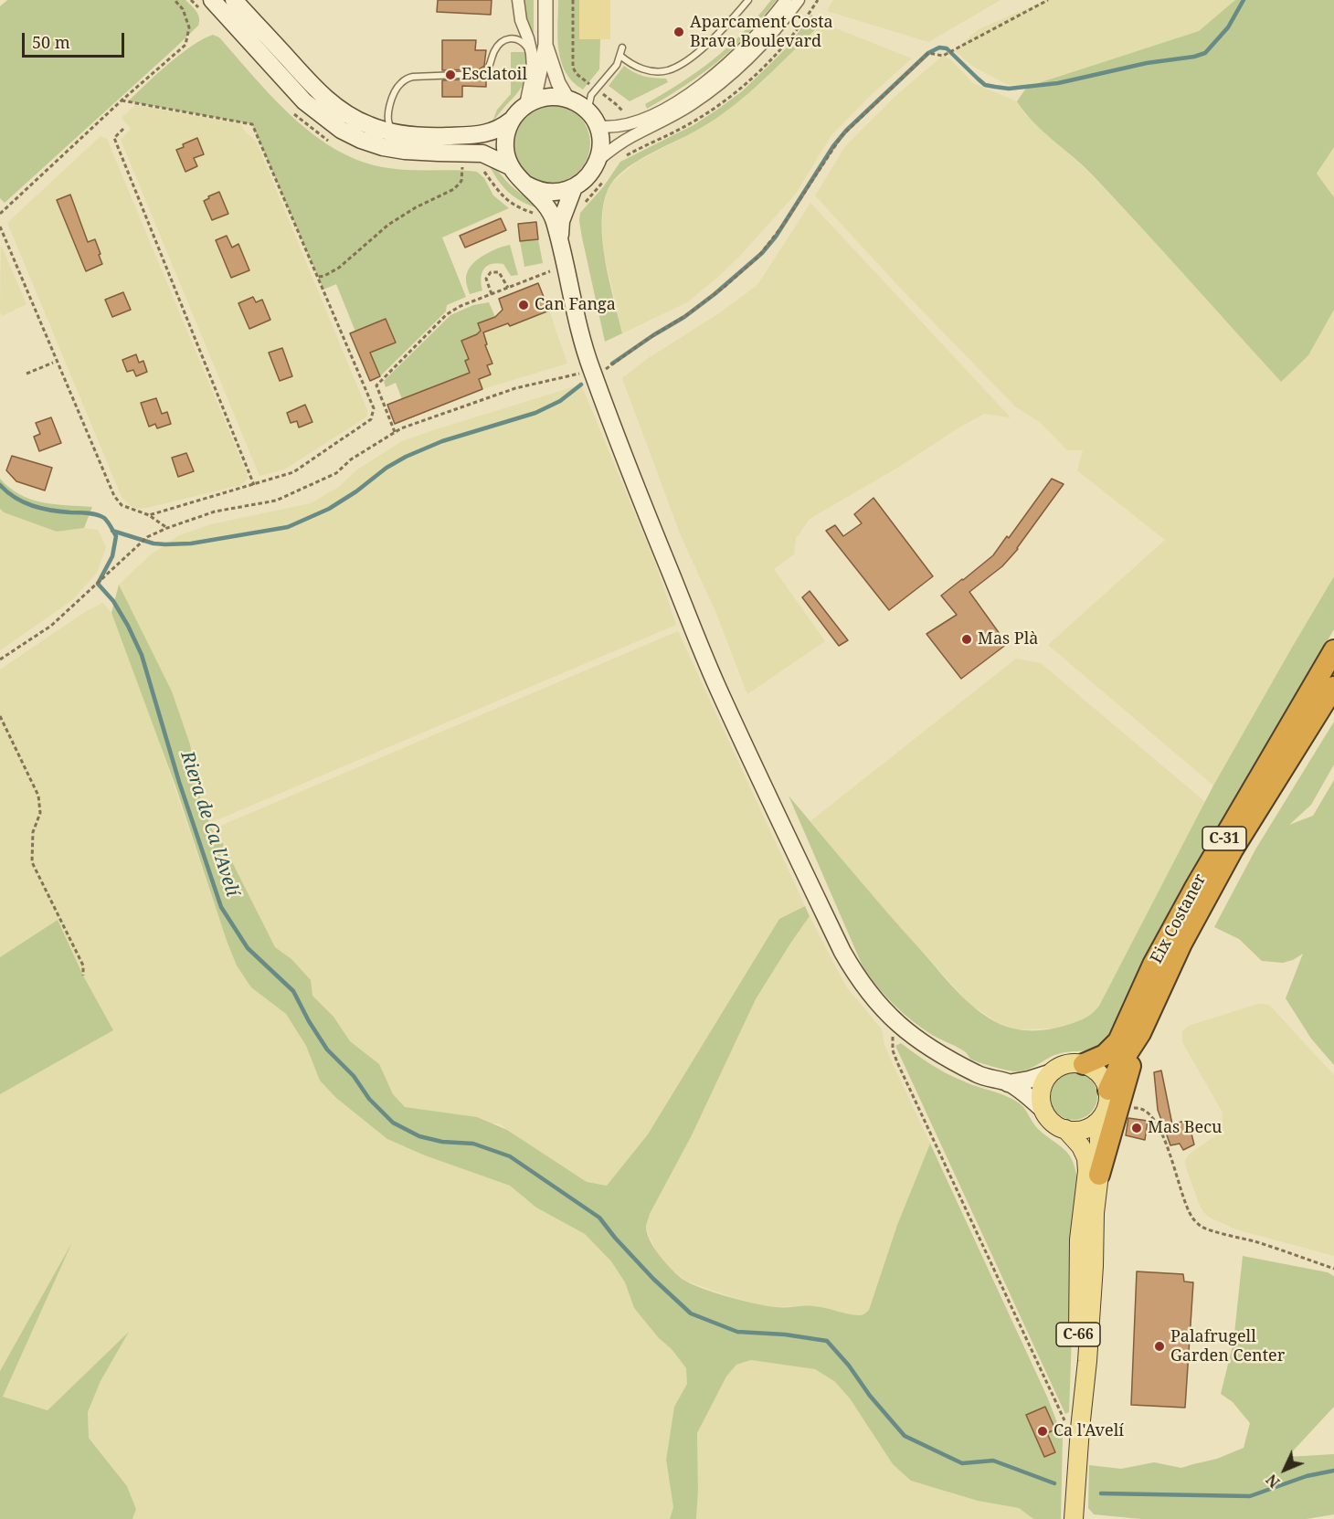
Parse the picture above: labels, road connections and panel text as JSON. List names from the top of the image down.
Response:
{
  "streets": {
    "highway": ["C-31", "Eix Costaner"],
    "main road": ["C-66"]
  },
  "crossings": [
    ["C-31", "Eix Costaner"],
    ["C-31", "C-66"],
    ["Eix Costaner", "C-66"]
  ],
  "water": ["Riera de Ca l'Avelí"],
  "places": [
    "Aparcament Costa Brava Boulevard",
    "Esclatoil",
    "Can Fanga",
    "Mas Plà",
    "Mas Becu",
    "Palafrugell Garden Center",
    "Ca l'Avelí"
  ],
  "scale_bar": "50 m",
  "north": "bottom left"
}
